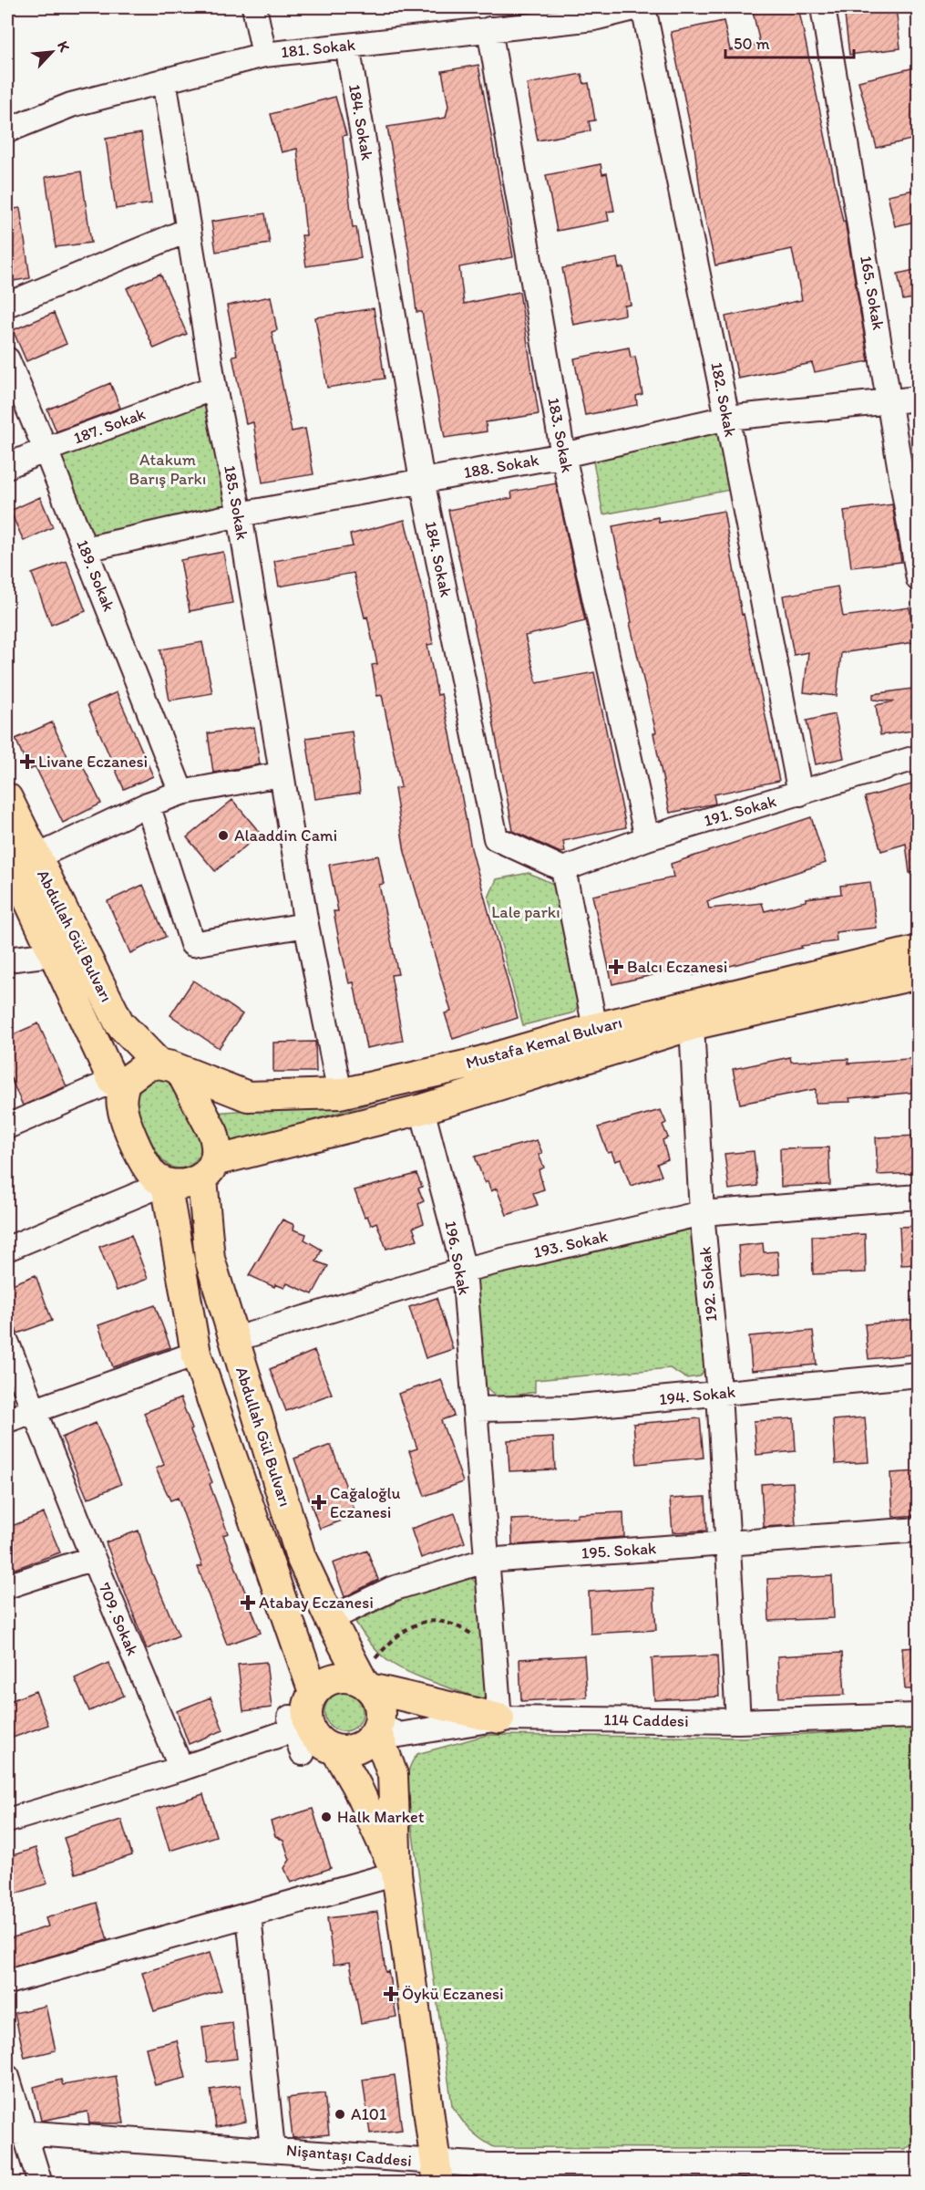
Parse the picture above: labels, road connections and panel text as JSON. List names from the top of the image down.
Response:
{
  "streets": {
    "main road": ["Abdullah Gül Bulvarı", "Mustafa Kemal Bulvarı"],
    "street": [
      "181. Sokak",
      "184. Sokak",
      "165. Sokak",
      "182. Sokak",
      "187. Sokak",
      "183. Sokak",
      "188. Sokak",
      "185. Sokak",
      "189. Sokak",
      "191. Sokak",
      "193. Sokak",
      "196. Sokak",
      "192. Sokak",
      "194. Sokak",
      "195. Sokak",
      "709. Sokak",
      "114 Caddesi",
      "Nişantaşı Caddesi"
    ]
  },
  "crossings": [
    ["181. Sokak", "184. Sokak"],
    ["181. Sokak", "183. Sokak"],
    ["181. Sokak", "185. Sokak"],
    ["184. Sokak", "188. Sokak"],
    ["184. Sokak", "191. Sokak"],
    ["165. Sokak", "188. Sokak"],
    ["182. Sokak", "188. Sokak"],
    ["182. Sokak", "191. Sokak"],
    ["187. Sokak", "185. Sokak"],
    ["187. Sokak", "189. Sokak"],
    ["183. Sokak", "188. Sokak"],
    ["183. Sokak", "191. Sokak"],
    ["188. Sokak", "185. Sokak"],
    ["188. Sokak", "189. Sokak"],
    ["185. Sokak", "Mustafa Kemal Bulvarı"],
    ["Abdullah Gül Bulvarı", "Mustafa Kemal Bulvarı"],
    ["Abdullah Gül Bulvarı", "193. Sokak"],
    ["Abdullah Gül Bulvarı", "195. Sokak"],
    ["Abdullah Gül Bulvarı", "114 Caddesi"],
    ["Mustafa Kemal Bulvarı", "196. Sokak"],
    ["Mustafa Kemal Bulvarı", "192. Sokak"],
    ["193. Sokak", "196. Sokak"],
    ["193. Sokak", "192. Sokak"],
    ["196. Sokak", "194. Sokak"],
    ["196. Sokak", "195. Sokak"],
    ["196. Sokak", "114 Caddesi"],
    ["192. Sokak", "194. Sokak"],
    ["192. Sokak", "195. Sokak"],
    ["192. Sokak", "114 Caddesi"]
  ],
  "parks": ["Atakum Barış Parkı", "Lale parkı"],
  "places": {
    "health": [
      "Livane Eczanesi",
      "Balcı Eczanesi",
      "Cağaloğlu Eczanesi",
      "Atabay Eczanesi",
      "Öykü Eczanesi"
    ],
    "other": ["Alaaddin Cami", "Halk Market", "A101"]
  },
  "scale_bar": "50 m",
  "north": "top right"
}
